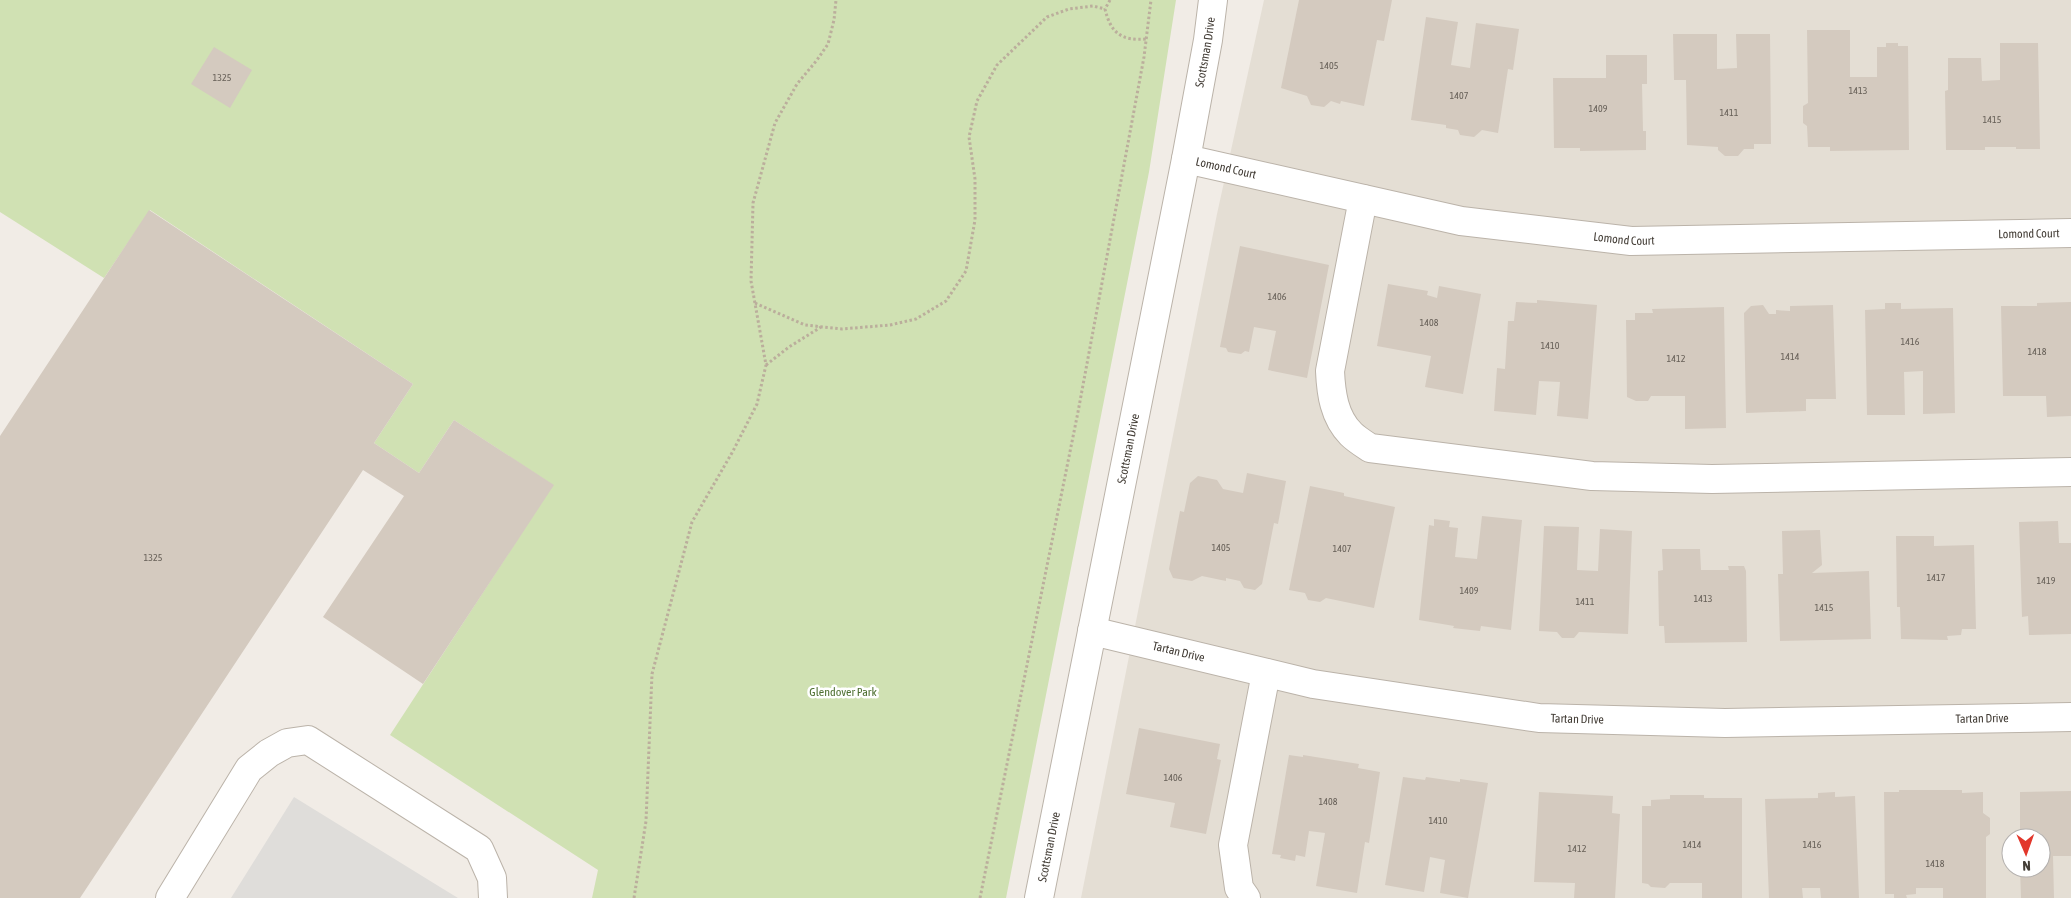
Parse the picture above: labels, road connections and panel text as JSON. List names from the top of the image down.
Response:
{
  "streets": {
    "street": ["Scottsman Drive", "Lomond Court", "Tartan Drive"]
  },
  "crossings": [
    ["Scottsman Drive", "Lomond Court"],
    ["Scottsman Drive", "Tartan Drive"]
  ],
  "parks": ["Glendover Park"],
  "house_numbers": [
    "1405",
    "1325",
    "1413",
    "1407",
    "1409",
    "1411",
    "1415",
    "1406",
    "1408",
    "1416",
    "1410",
    "1418",
    "1414",
    "1412",
    "1405",
    "1407",
    "1325",
    "1417",
    "1419",
    "1409",
    "1413",
    "1411",
    "1415",
    "1406",
    "1408",
    "1410",
    "1414",
    "1416",
    "1412",
    "1418"
  ],
  "north": "bottom"
}
